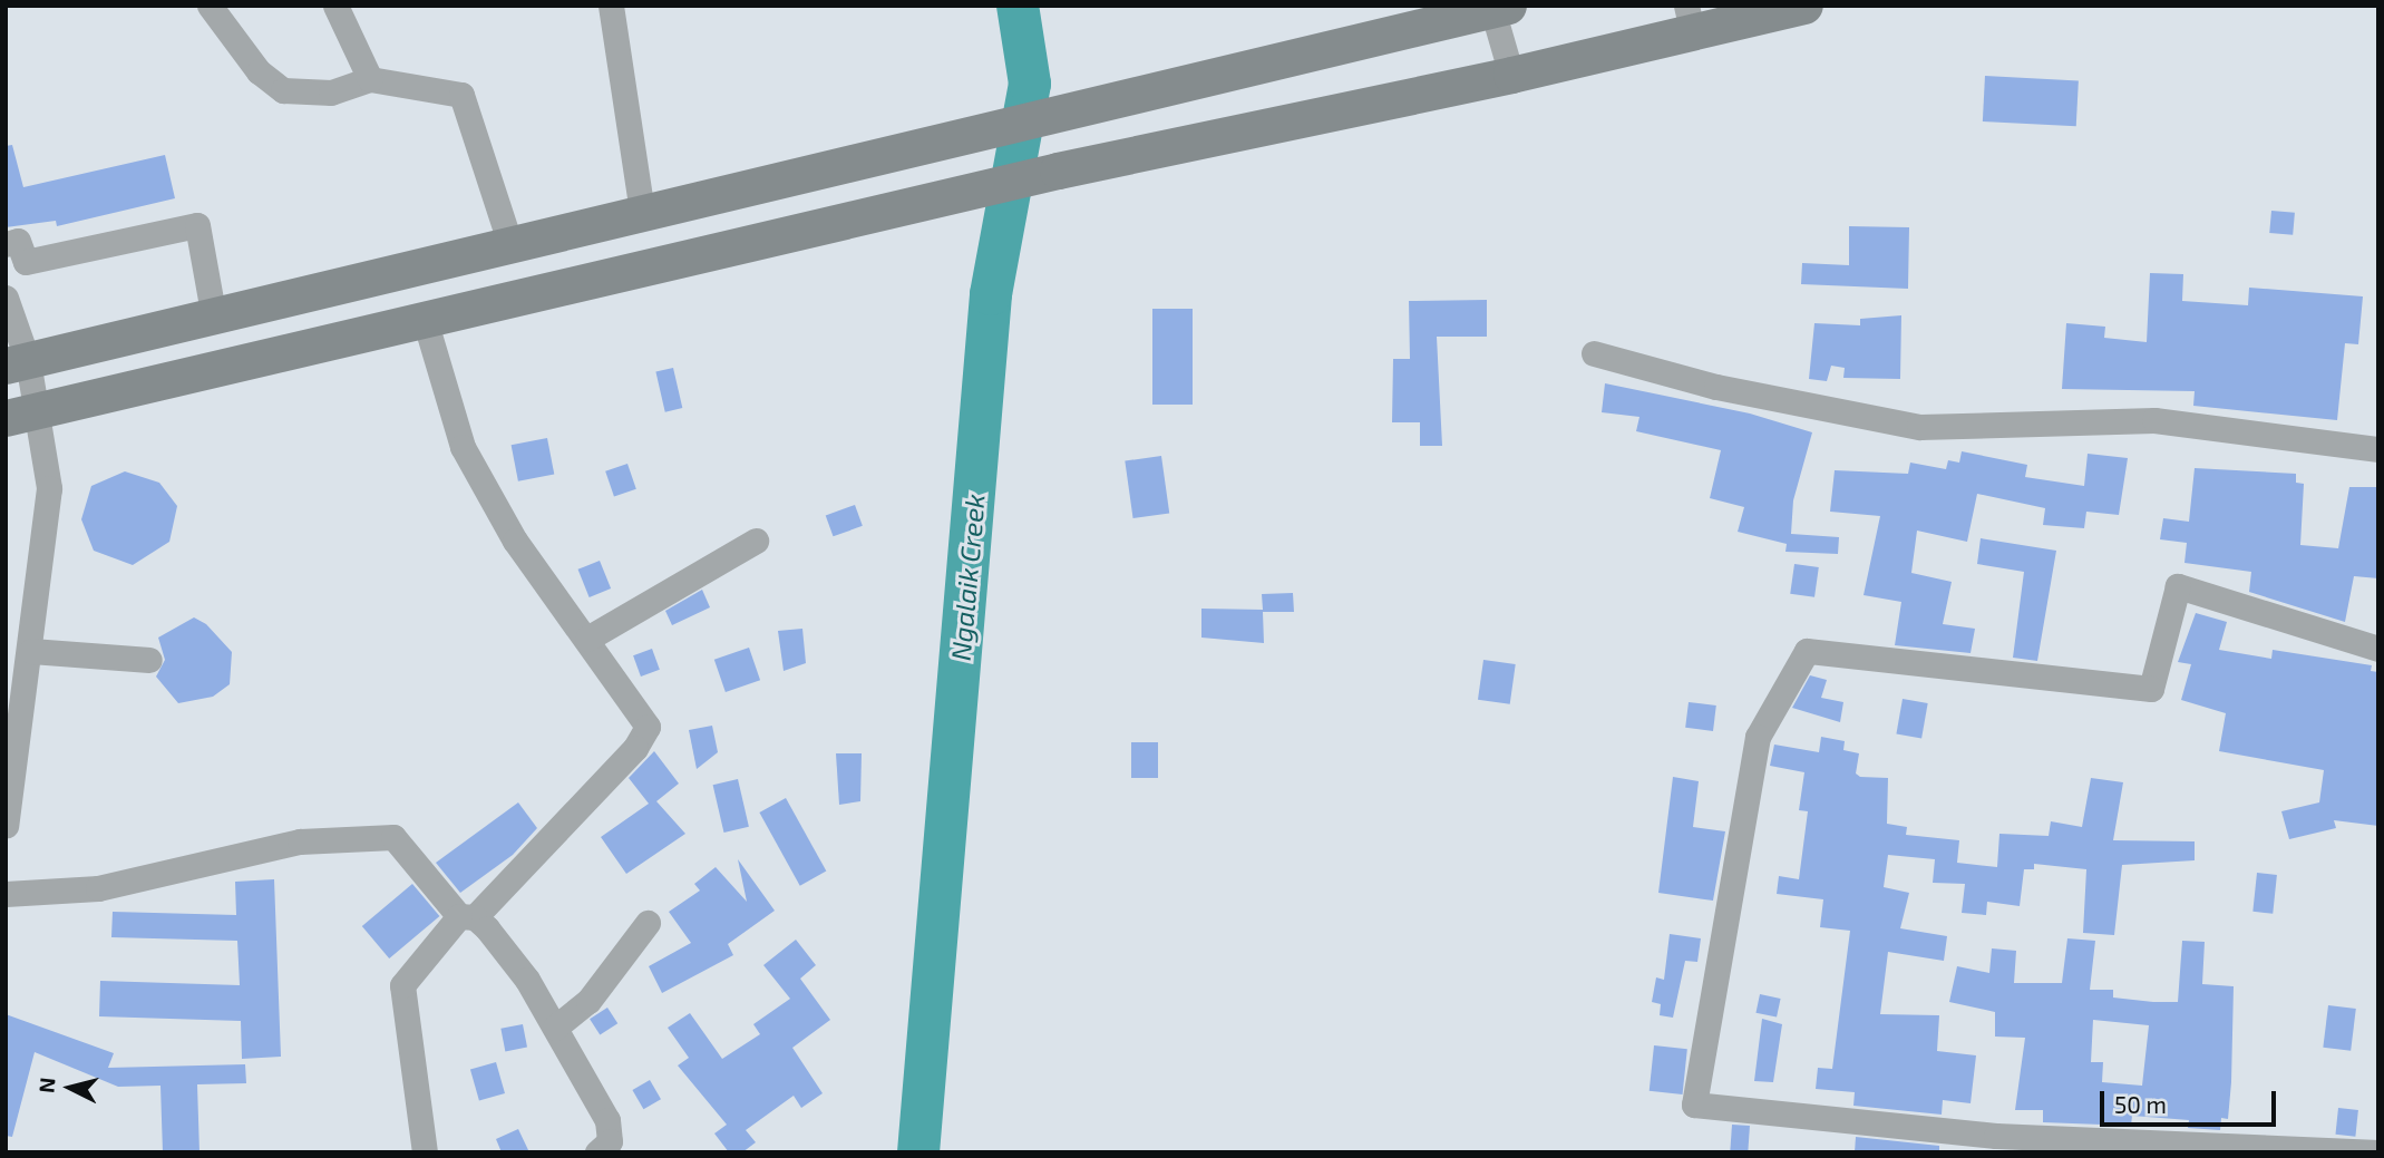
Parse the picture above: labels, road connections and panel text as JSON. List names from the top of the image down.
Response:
{
  "water": ["Ngalaik Creek"],
  "scale_bar": "50 m",
  "north": "left"
}
